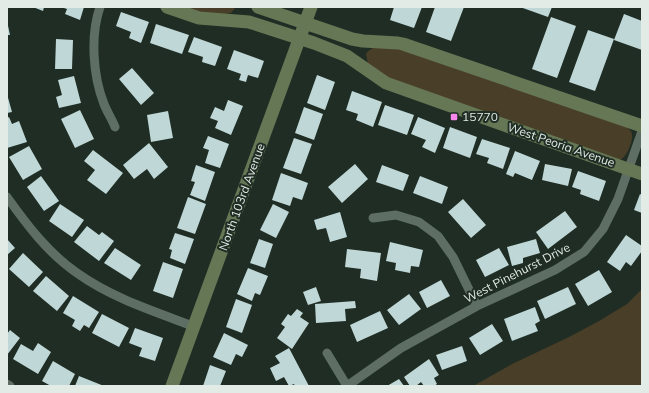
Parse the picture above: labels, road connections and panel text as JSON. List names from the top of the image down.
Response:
{
  "streets": {
    "street": ["West Peoria Avenue", "North 103rd Avenue", "West Pinehurst Drive"]
  },
  "crossings": [
    ["West Peoria Avenue", "North 103rd Avenue"],
    ["West Peoria Avenue", "West Pinehurst Drive"]
  ],
  "places": {
    "transit": ["15770"]
  }
}
